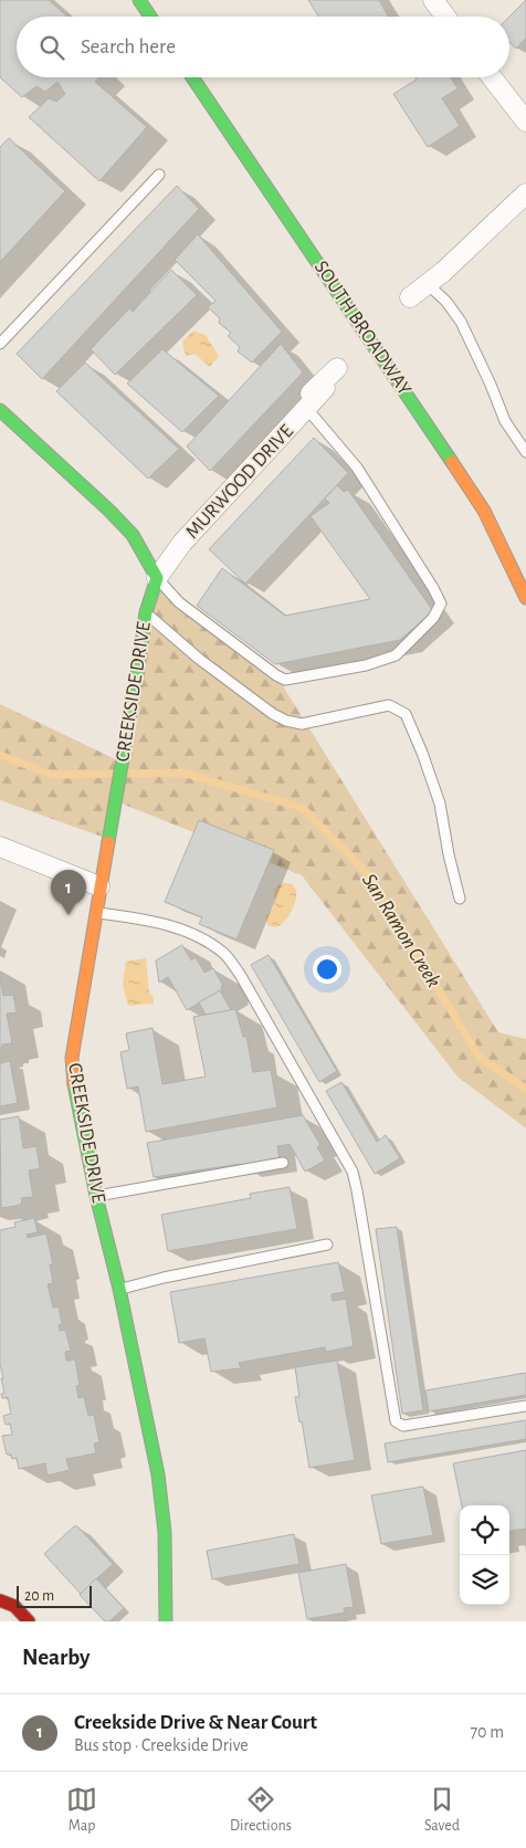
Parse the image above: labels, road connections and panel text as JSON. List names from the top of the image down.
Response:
{
  "streets": {
    "main road": ["SOUTH BROADWAY", "CREEKSIDE DRIVE"],
    "street": ["MURWOOD DRIVE"]
  },
  "crossings": [
    ["MURWOOD DRIVE", "CREEKSIDE DRIVE"]
  ],
  "water": ["San Ramon Creek"],
  "scale_bar": "20 m",
  "page": {
    "search": "Search here",
    "pins": "1",
    "scale": "20 m",
    "heading": "Nearby",
    "list": [
      {
        "mark": "1",
        "name": "Creekside Drive & Near Court",
        "note": "Bus stop · Creekside Drive",
        "value": "70 m"
      }
    ],
    "nav": ["Map", "Directions", "Saved"]
  }
}
